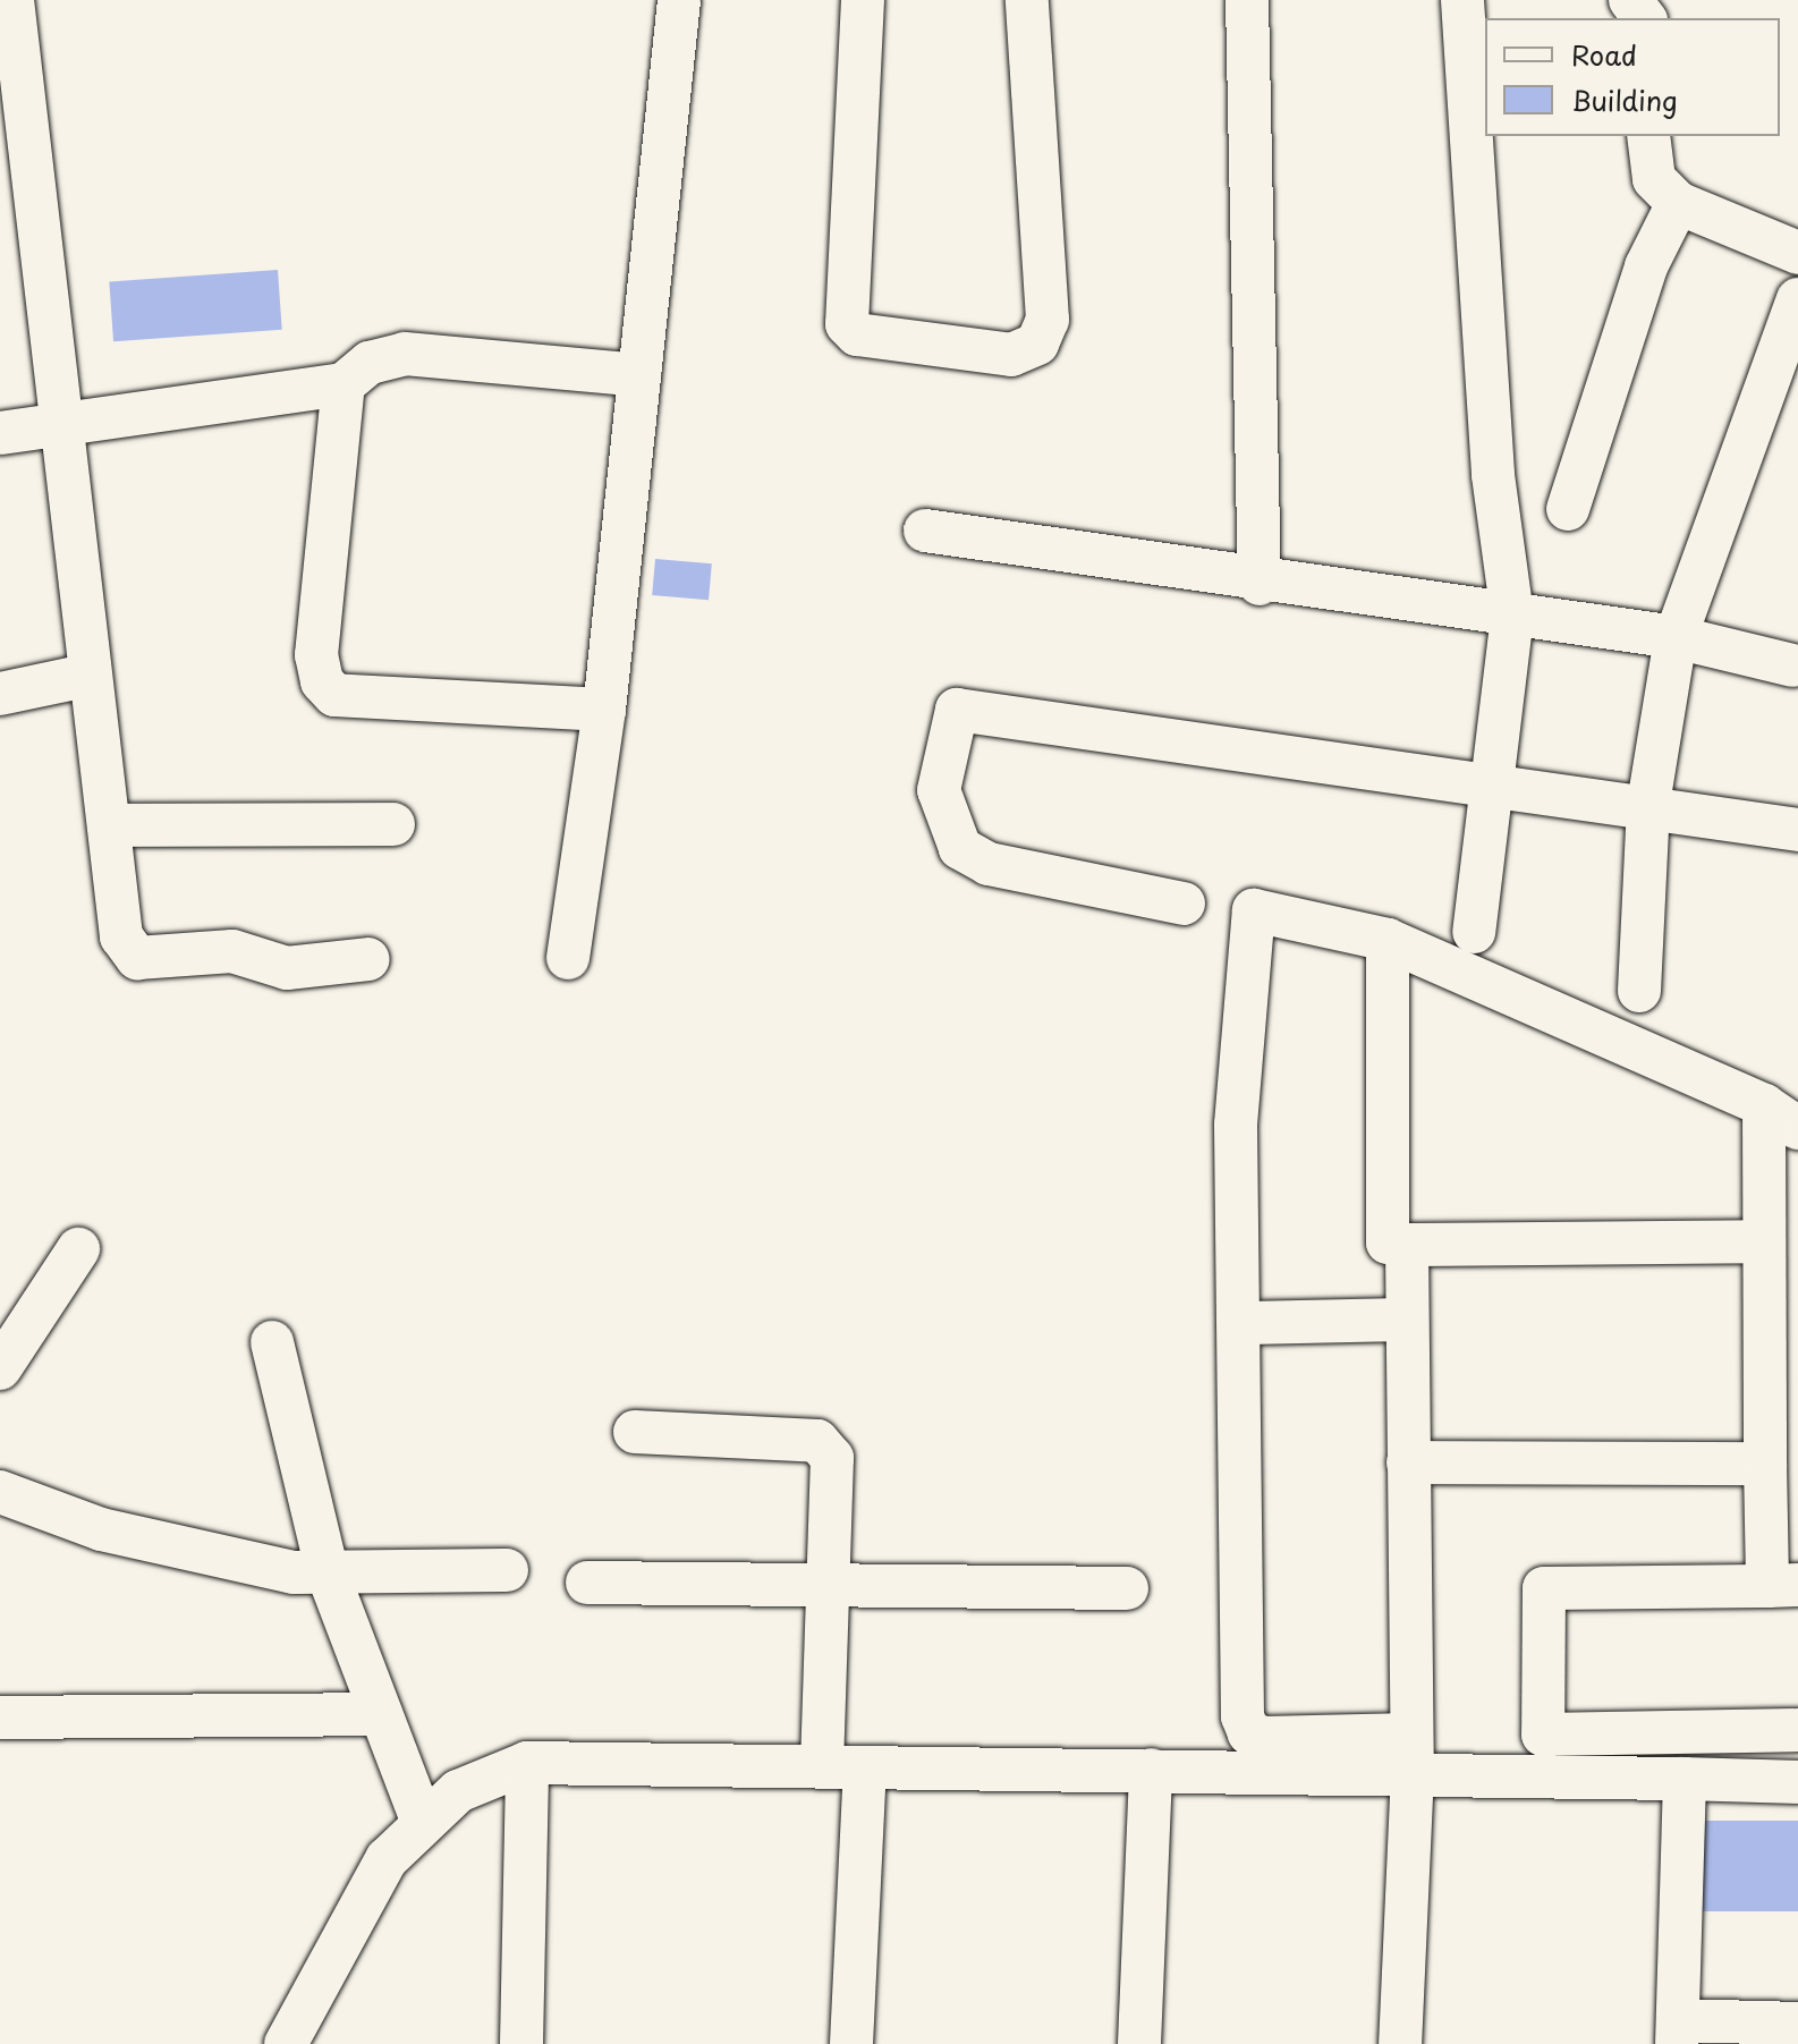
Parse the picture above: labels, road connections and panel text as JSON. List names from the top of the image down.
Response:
{
  "legend": ["Road", "Building"]
}
